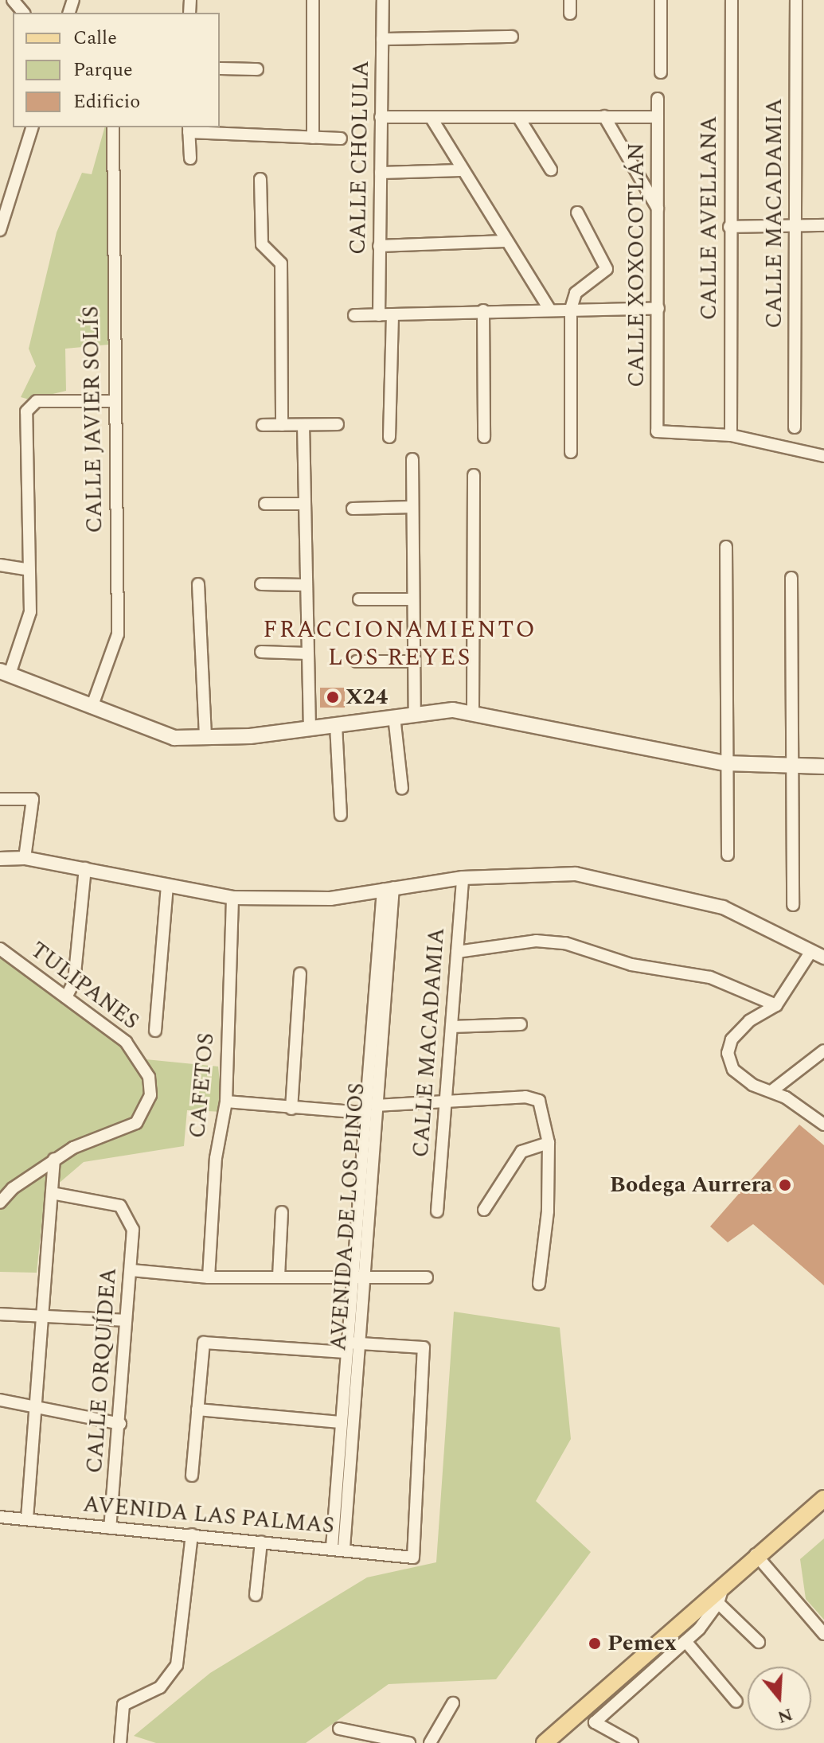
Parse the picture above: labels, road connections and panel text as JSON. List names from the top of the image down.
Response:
{
  "streets": {
    "street": [
      "CALLE CHOLULA",
      "CALLE MACADAMIA",
      "CALLE AVELLANA",
      "CALLE XOXOCOTLÁN",
      "CALLE JAVIER SOLÍS",
      "TULIPANES",
      "CAFETOS",
      "AVENIDA DE LOS PINOS",
      "CALLE ORQUÍDEA",
      "AVENIDA LAS PALMAS"
    ]
  },
  "crossings": [
    ["CALLE AVELLANA", "CALLE XOXOCOTLÁN"],
    ["AVENIDA DE LOS PINOS", "AVENIDA LAS PALMAS"],
    ["CALLE ORQUÍDEA", "AVENIDA LAS PALMAS"]
  ],
  "districts": ["FRACCIONAMIENTO LOS REYES"],
  "places": ["X24", "Bodega Aurrera", "Pemex"],
  "legend": ["Calle", "Parque", "Edificio"],
  "north": "bottom"
}
